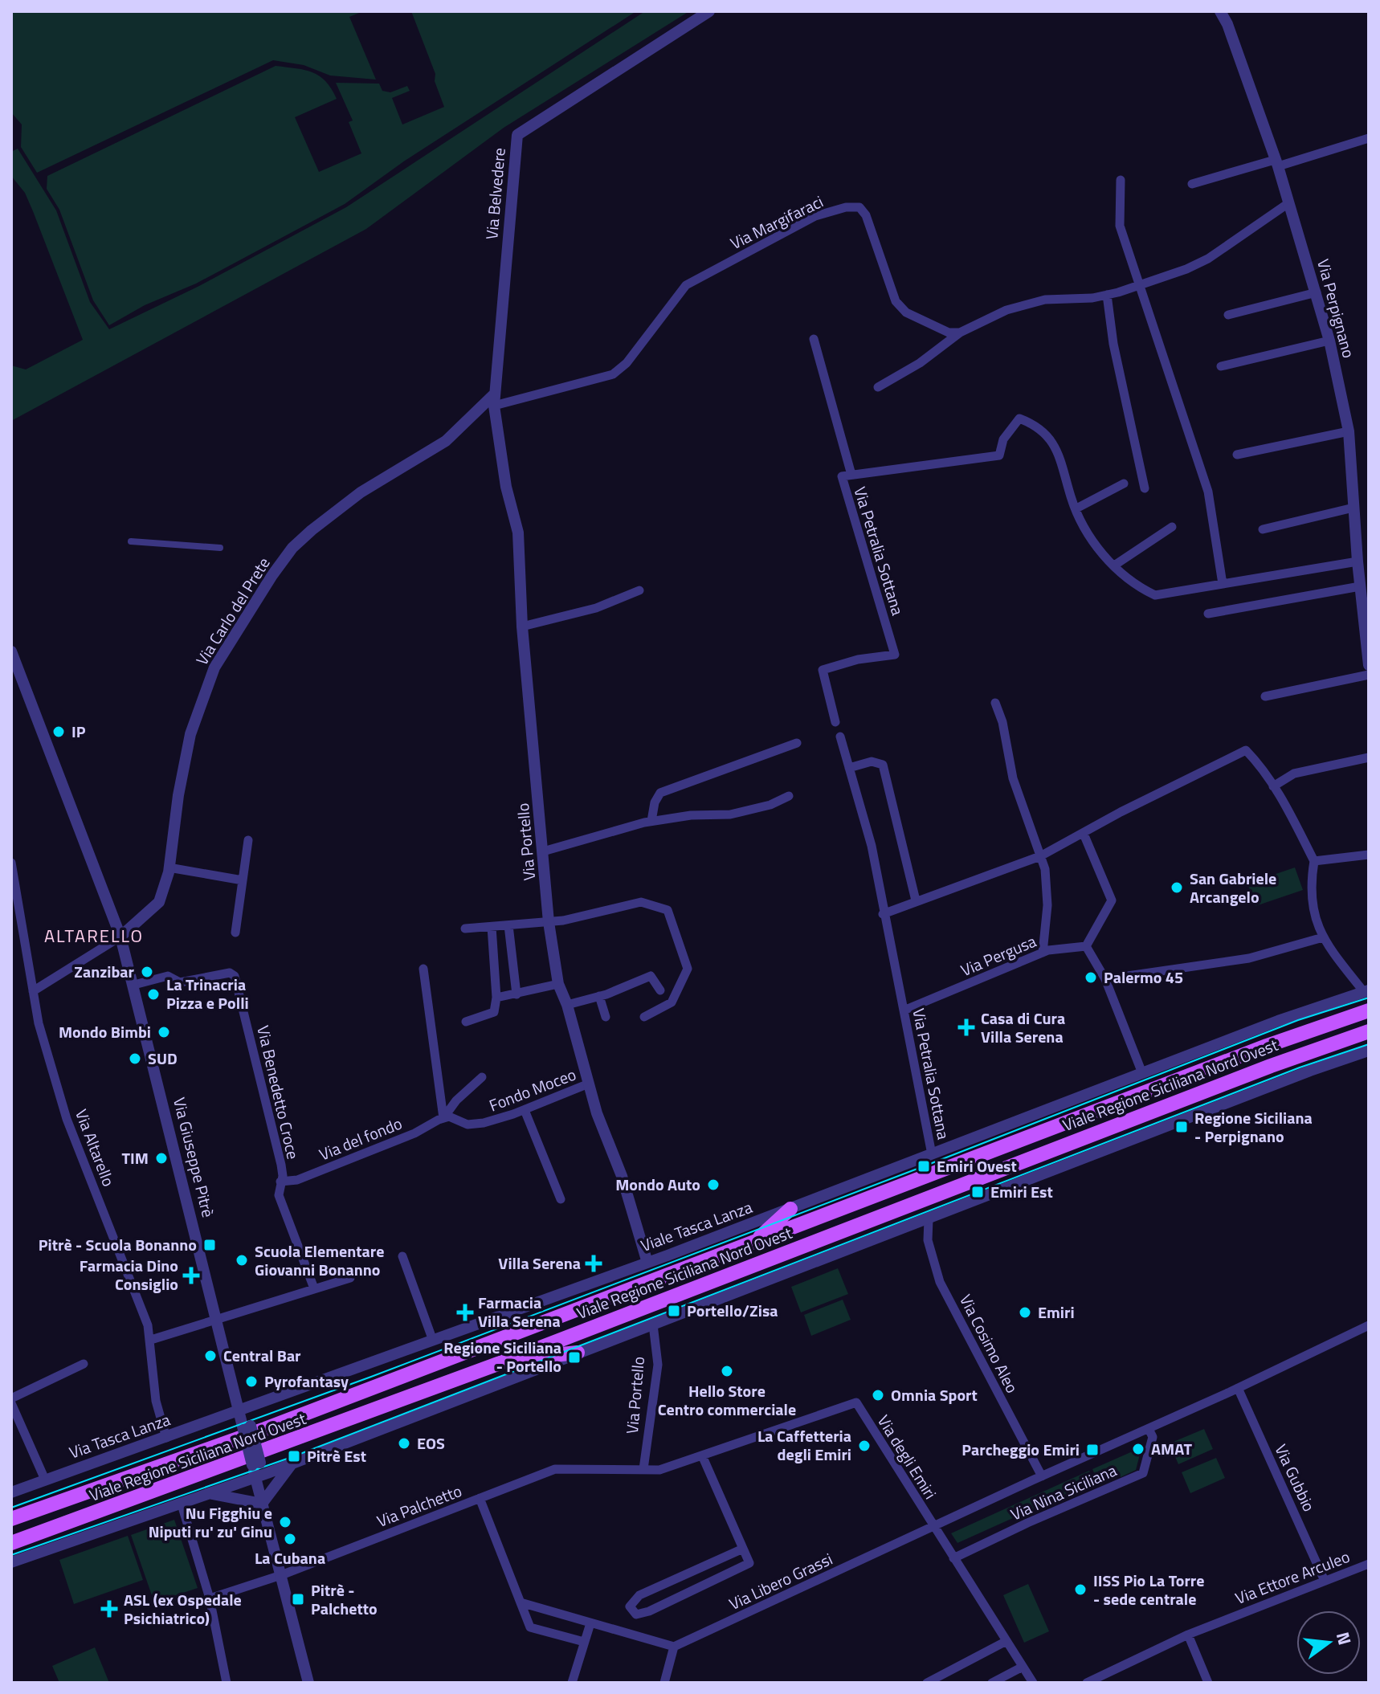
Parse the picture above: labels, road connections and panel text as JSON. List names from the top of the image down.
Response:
{
  "streets": {
    "main road": ["Viale Regione Siciliana Nord Ovest"],
    "street": [
      "Via Belvedere",
      "Via Margifaraci",
      "Via Perpignano",
      "Via Petralia Sottana",
      "Via Carlo del Prete",
      "Via Portello",
      "Via Pergusa",
      "Fondo Moceo",
      "Via Benedetto Croce",
      "Via del fondo",
      "Via Altarello",
      "Via Giuseppe Pitrè",
      "Viale Tasca Lanza",
      "Via Cosimo Aleo",
      "Via Tasca Lanza",
      "Via degli Emiri",
      "Via Gubbio",
      "Via Nina Siciliana",
      "Via Palchetto",
      "Via Ettore Arculeo",
      "Via Libero Grassi"
    ]
  },
  "crossings": [
    ["Via Belvedere", "Via Margifaraci"],
    ["Via Belvedere", "Via Carlo del Prete"],
    ["Via Belvedere", "Via Portello"],
    ["Via Margifaraci", "Via Carlo del Prete"],
    ["Via Margifaraci", "Via Portello"],
    ["Via Petralia Sottana", "Via Pergusa"],
    ["Via Petralia Sottana", "Viale Tasca Lanza"],
    ["Via Carlo del Prete", "Via Portello"],
    ["Via Carlo del Prete", "Via Altarello"],
    ["Via Carlo del Prete", "Via Giuseppe Pitrè"],
    ["Via Portello", "Fondo Moceo"],
    ["Via Portello", "Viale Tasca Lanza"],
    ["Via Portello", "Via degli Emiri"],
    ["Via Portello", "Via Palchetto"],
    ["Viale Regione Siciliana Nord Ovest", "Via Giuseppe Pitrè"],
    ["Viale Regione Siciliana Nord Ovest", "Viale Tasca Lanza"],
    ["Viale Regione Siciliana Nord Ovest", "Via Tasca Lanza"],
    ["Fondo Moceo", "Via del fondo"],
    ["Via Benedetto Croce", "Via del fondo"],
    ["Via Benedetto Croce", "Via Giuseppe Pitrè"],
    ["Via Altarello", "Via Tasca Lanza"],
    ["Via Giuseppe Pitrè", "Via Tasca Lanza"],
    ["Via Giuseppe Pitrè", "Via Palchetto"],
    ["Via Cosimo Aleo", "Via Nina Siciliana"],
    ["Via degli Emiri", "Via Nina Siciliana"],
    ["Via degli Emiri", "Via Palchetto"],
    ["Via degli Emiri", "Via Libero Grassi"],
    ["Via Gubbio", "Via Nina Siciliana"],
    ["Via Gubbio", "Via Ettore Arculeo"],
    ["Via Nina Siciliana", "Via Libero Grassi"]
  ],
  "districts": ["ALTARELLO"],
  "places": {
    "other": [
      "IP",
      "San Gabriele Arcangelo",
      "Zanzibar",
      "Palermo 45",
      "La Trinacria Pizza e Polli",
      "Mondo Bimbi",
      "SUD",
      "TIM",
      "Mondo Auto",
      "Scuola Elementare Giovanni Bonanno",
      "Emiri",
      "Central Bar",
      "Hello Store Centro commerciale",
      "Pyrofantasy",
      "Omnia Sport",
      "EOS",
      "La Caffetteria degli Emiri",
      "AMAT",
      "Nu Figghiu e Niputi ru' zu' Ginu",
      "La Cubana",
      "IISS Pio La Torre - sede centrale"
    ],
    "health": [
      "Casa di Cura Villa Serena",
      "Villa Serena",
      "Farmacia Dino Consiglio",
      "Farmacia Villa Serena",
      "ASL (ex Ospedale Psichiatrico)"
    ],
    "transit": [
      "Regione Siciliana - Perpignano",
      "Emiri Ovest",
      "Emiri Est",
      "Pitrè - Scuola Bonanno",
      "Portello/Zisa",
      "Regione Siciliana - Portello",
      "Parcheggio Emiri",
      "Pitrè Est",
      "Pitrè - Palchetto"
    ]
  },
  "north": "right"
}
